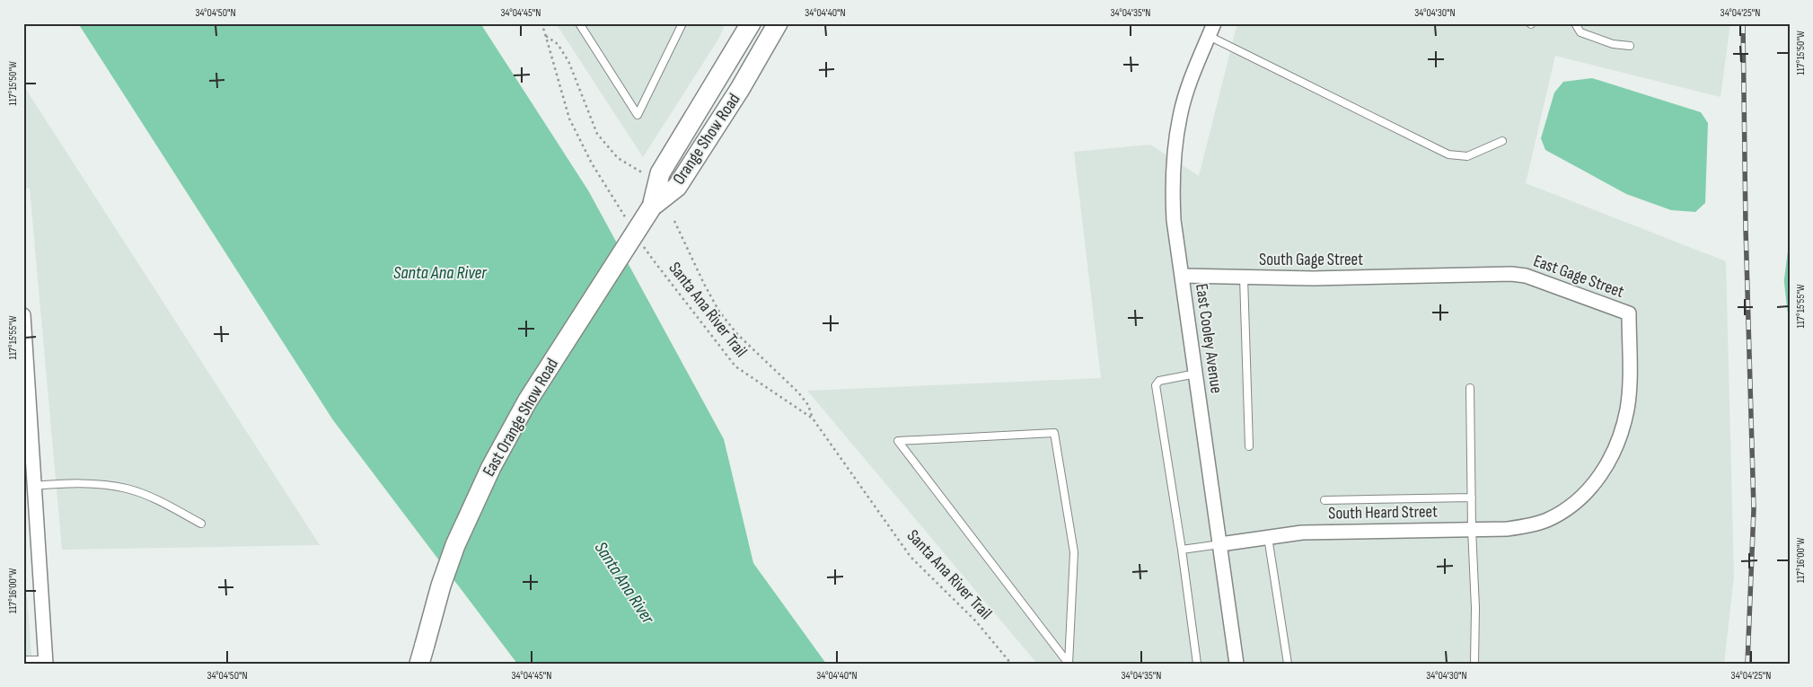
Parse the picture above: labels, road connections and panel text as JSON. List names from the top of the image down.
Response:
{
  "streets": {
    "main road": ["Orange Show Road", "East Orange Show Road"],
    "street": [
      "South Gage Street",
      "East Gage Street",
      "East Cooley Avenue",
      "South Heard Street"
    ],
    "path": ["Santa Ana River Trail"]
  },
  "crossings": [
    ["Orange Show Road", "East Orange Show Road"],
    ["South Gage Street", "East Gage Street"],
    ["South Gage Street", "East Cooley Avenue"],
    ["East Gage Street", "South Heard Street"],
    ["East Cooley Avenue", "South Heard Street"]
  ],
  "water": ["Santa Ana River"],
  "coordinates": [
    "34°04'50\"N",
    "34°04'45\"N",
    "34°04'40\"N",
    "34°04'35\"N",
    "34°04'30\"N",
    "34°04'25\"N",
    "117°15'50\"W",
    "117°15'55\"W",
    "117°16'00\"W"
  ]
}
